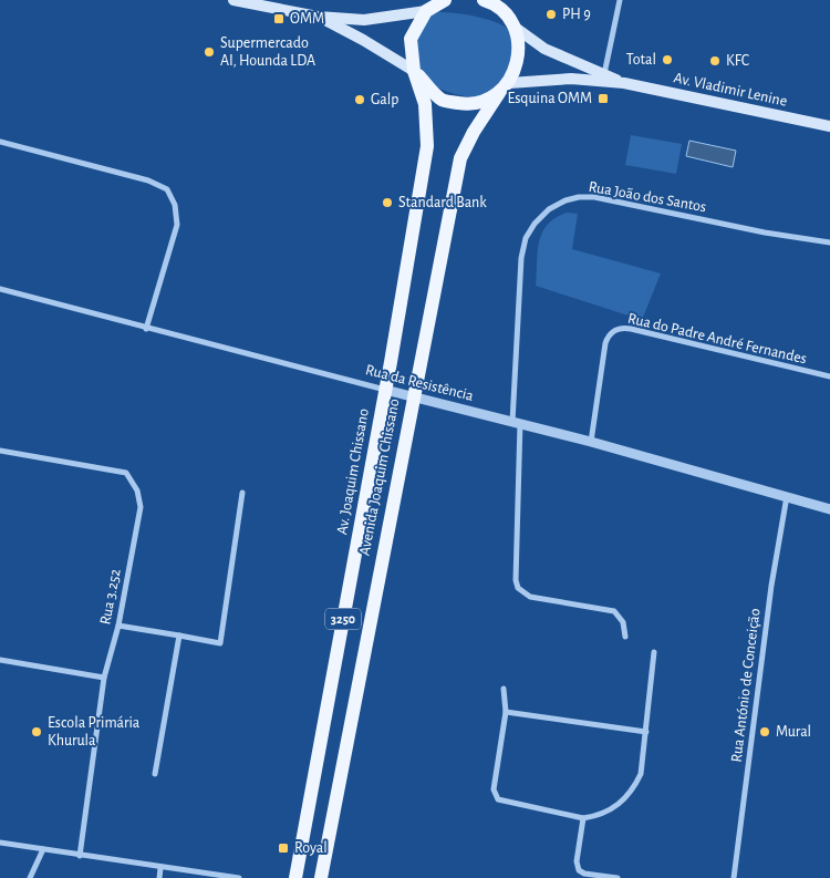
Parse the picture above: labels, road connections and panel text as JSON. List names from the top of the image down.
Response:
{
  "streets": {
    "main road": [
      "Av. Vladimir Lenine",
      "Av. Joaquim Chissano",
      "Avenida Joaquim Chissano",
      "3250"
    ],
    "street": [
      "Rua João dos Santos",
      "Rua do Padre André Fernandes",
      "Rua da Resistência",
      "Rua 3.252",
      "Rua António de Conceição"
    ]
  },
  "crossings": [
    ["Av. Vladimir Lenine", "Avenida Joaquim Chissano"],
    ["Rua João dos Santos", "Rua da Resistência"],
    ["Rua do Padre André Fernandes", "Rua da Resistência"],
    ["Rua da Resistência", "Av. Joaquim Chissano"],
    ["Rua da Resistência", "Avenida Joaquim Chissano"],
    ["Rua da Resistência", "Rua António de Conceição"]
  ],
  "places": {
    "other": [
      "PH 9",
      "Supermercado AI, Hounda LDA",
      "Total",
      "KFC",
      "Galp",
      "Standard Bank",
      "Escola Primária Khurula",
      "Mural"
    ],
    "transit": ["OMM", "Esquina OMM", "Royal"]
  }
}
